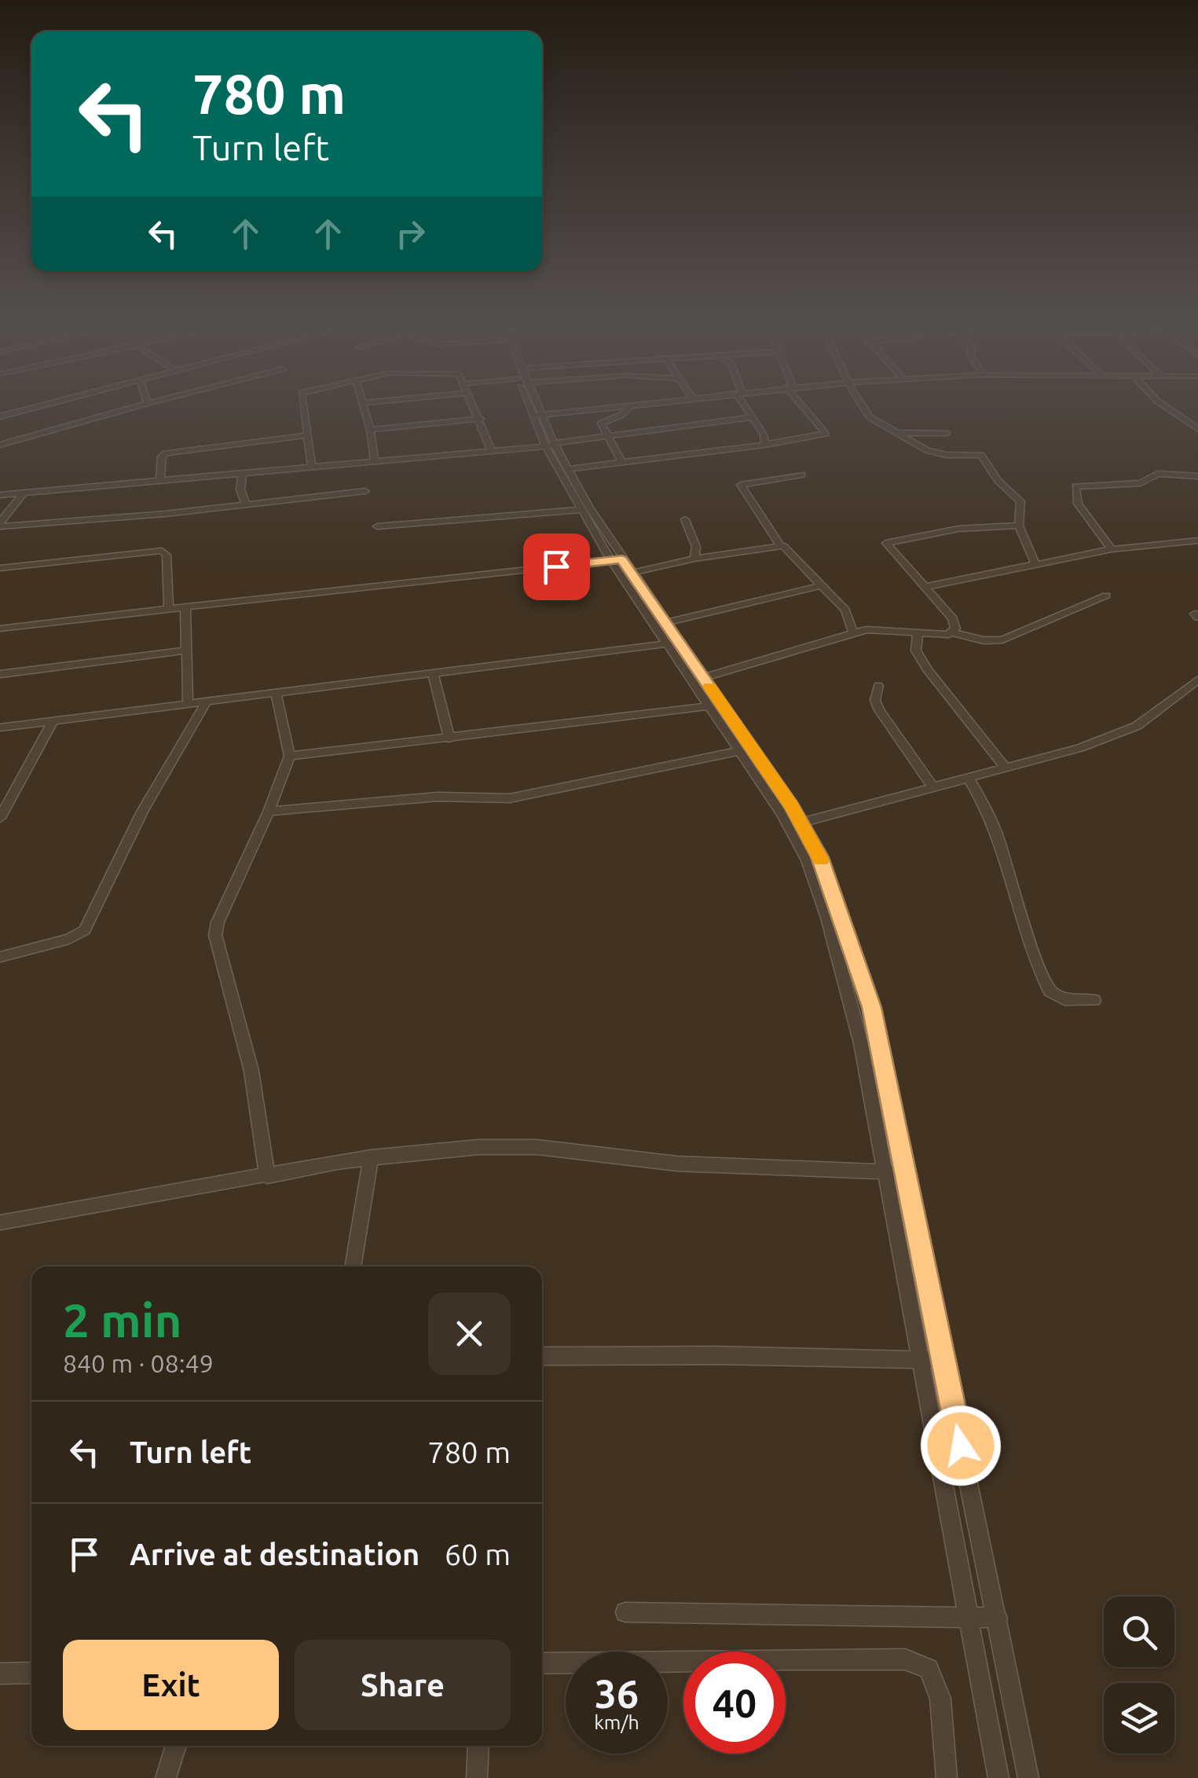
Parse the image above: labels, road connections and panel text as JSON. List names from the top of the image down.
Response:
{
  "page": {
    "turn": ["780 m", "Turn left"],
    "heading": ["2 min", "840 m · 08:49"],
    "list": [
      {
        "name": "Turn left",
        "value": "780 m"
      },
      {
        "name": "Arrive at destination",
        "value": "60 m"
      }
    ],
    "buttons": ["Exit", "Share"],
    "speed": "36 km/h",
    "limit": "40"
  }
}
